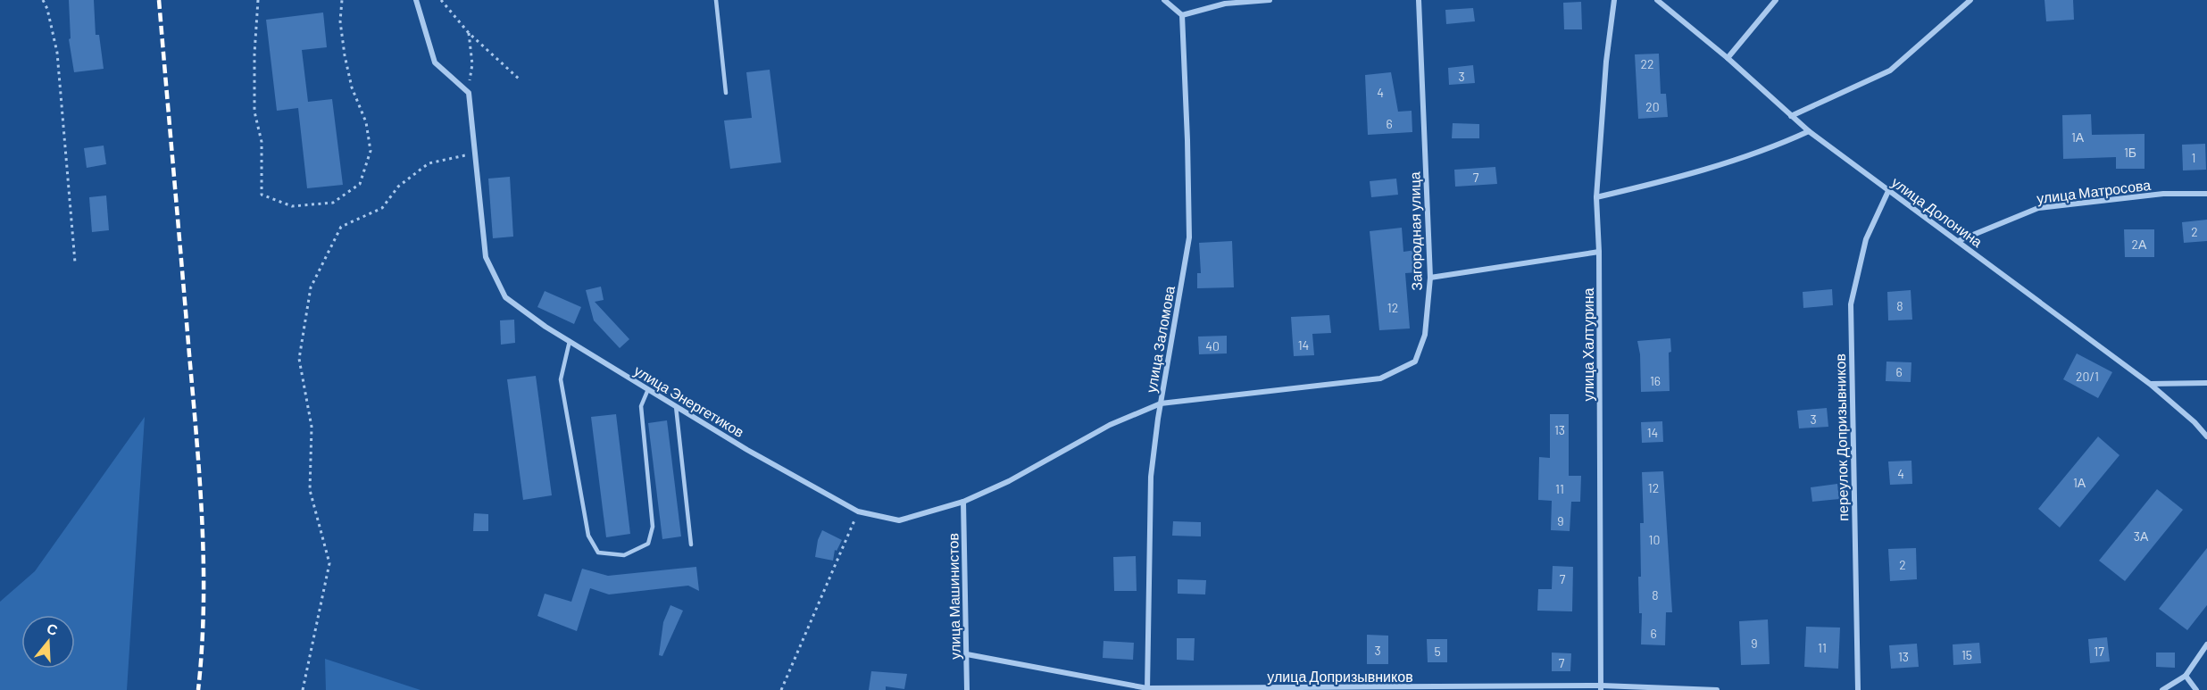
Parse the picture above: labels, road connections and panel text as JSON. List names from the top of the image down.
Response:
{
  "streets": {
    "street": [
      "улица Матросова",
      "улица Долонина",
      "Загородная улица",
      "улица Заломова",
      "улица Халтурина",
      "улица Энергетиков",
      "переулок Допризывников",
      "улица Машинистов",
      "улица Допризывников"
    ]
  },
  "crossings": [
    ["улица Матросова", "улица Долонина"],
    ["улица Долонина", "переулок Допризывников"],
    ["Загородная улица", "улица Заломова"],
    ["Загородная улица", "улица Энергетиков"],
    ["улица Заломова", "улица Энергетиков"],
    ["улица Заломова", "улица Допризывников"],
    ["улица Халтурина", "улица Допризывников"],
    ["улица Энергетиков", "улица Машинистов"],
    ["улица Машинистов", "улица Допризывников"]
  ],
  "house_numbers": [
    "22",
    "3",
    "4",
    "20",
    "6",
    "1А",
    "1Б",
    "1",
    "7",
    "2",
    "2А",
    "8",
    "12",
    "14",
    "40",
    "6",
    "20/1",
    "16",
    "3",
    "13",
    "14",
    "4",
    "1А",
    "12",
    "11",
    "9",
    "3А",
    "10",
    "2",
    "7",
    "8",
    "6",
    "9",
    "11",
    "3",
    "5",
    "17",
    "15",
    "13",
    "7"
  ],
  "north": "top"
}
